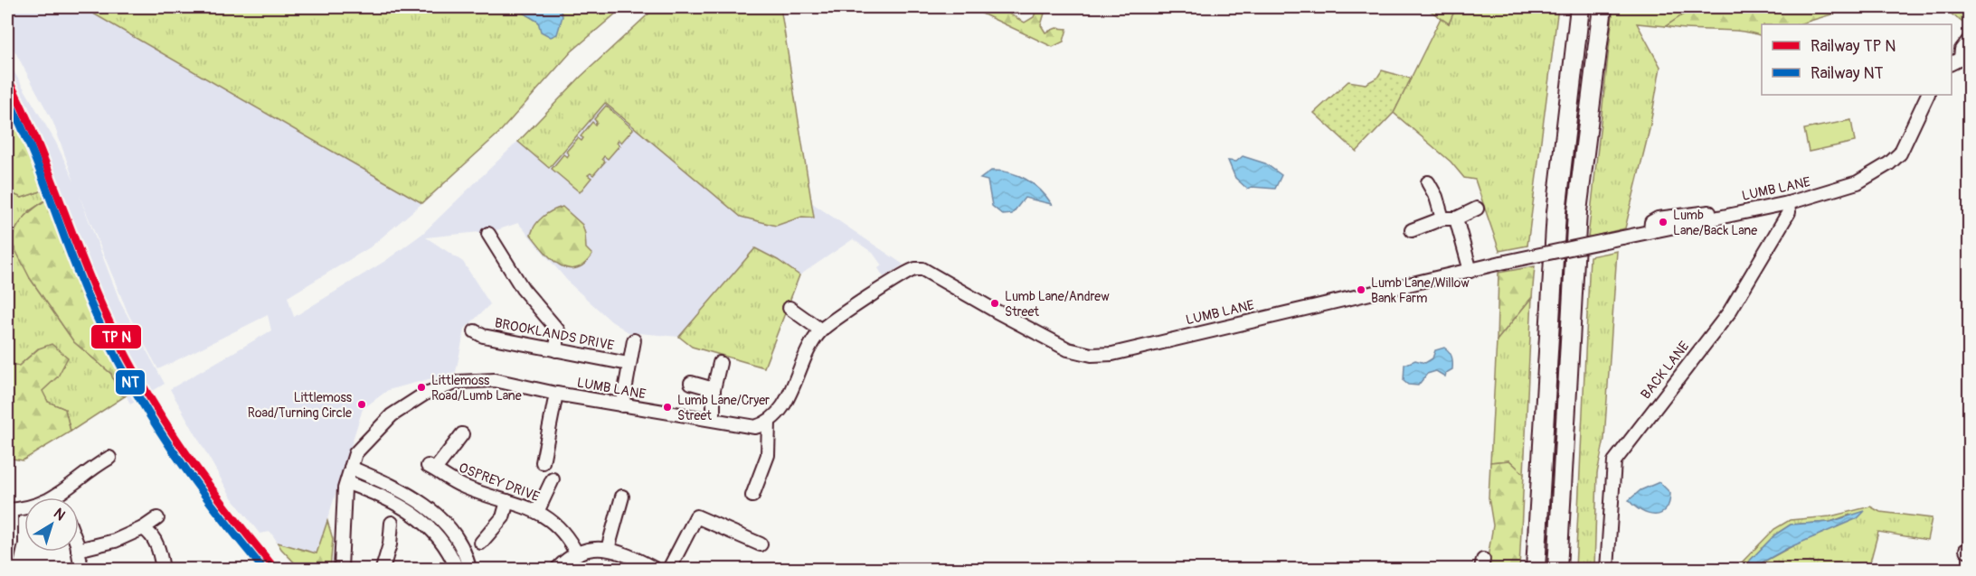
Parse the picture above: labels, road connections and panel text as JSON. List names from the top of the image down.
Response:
{
  "streets": {
    "street": [
      "LUMB LANE",
      "BROOKLANDS DRIVE",
      "BACK LANE",
      "OSPREY DRIVE"
    ]
  },
  "crossings": [
    ["LUMB LANE", "BACK LANE"]
  ],
  "places": [
    "Lumb Lane/Back Lane",
    "Lumb Lane/Willow Bank Farm",
    "Lumb Lane/Andrew Street",
    "Littlemoss Road/Lumb Lane",
    "Littlemoss Road/Turning Circle",
    "Lumb Lane/Cryer Street"
  ],
  "lines": ["rail line NT"],
  "legend": ["Railway TP N", "Railway NT"],
  "north": "top right"
}
